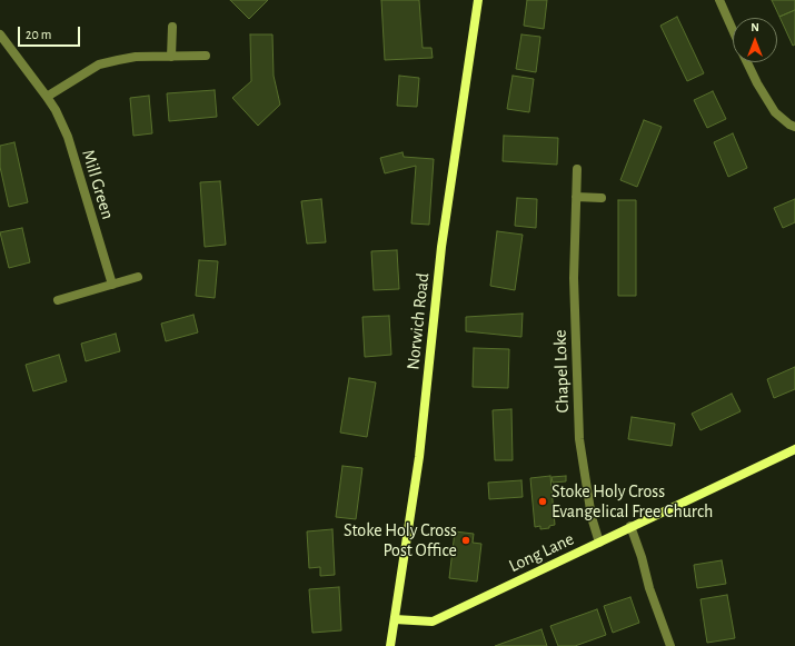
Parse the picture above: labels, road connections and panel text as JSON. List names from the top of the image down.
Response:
{
  "streets": {
    "street": [
      "Mill Green",
      "Norwich Road",
      "Chapel Loke",
      "Long Lane"
    ]
  },
  "crossings": [
    ["Norwich Road", "Long Lane"],
    ["Chapel Loke", "Long Lane"]
  ],
  "places": ["Stoke Holy Cross Evangelical Free Church", "Stoke Holy Cross Post Office"],
  "scale_bar": "20 m",
  "north": "top"
}
